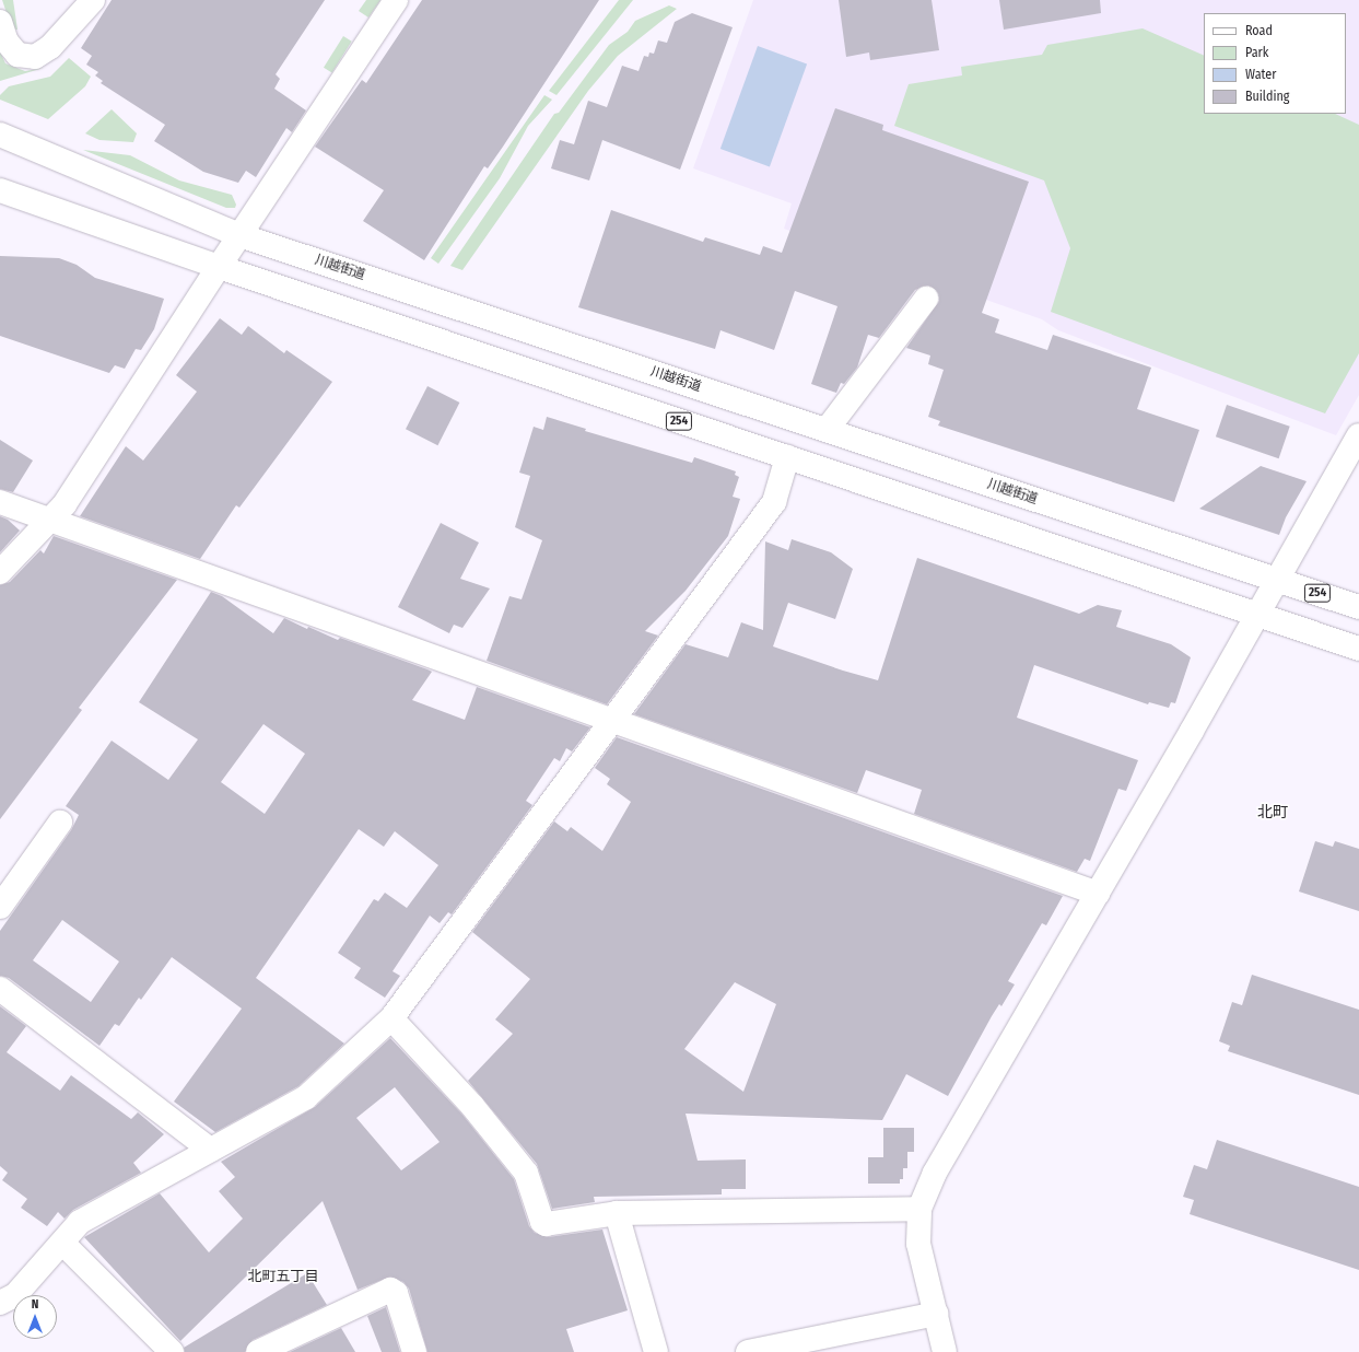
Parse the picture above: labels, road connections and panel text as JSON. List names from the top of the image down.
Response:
{
  "streets": {
    "main road": ["川越街道", "254"]
  },
  "districts": ["北町", "北町五丁目"],
  "legend": [
    "Road",
    "Park",
    "Water",
    "Building"
  ],
  "north": "top"
}
